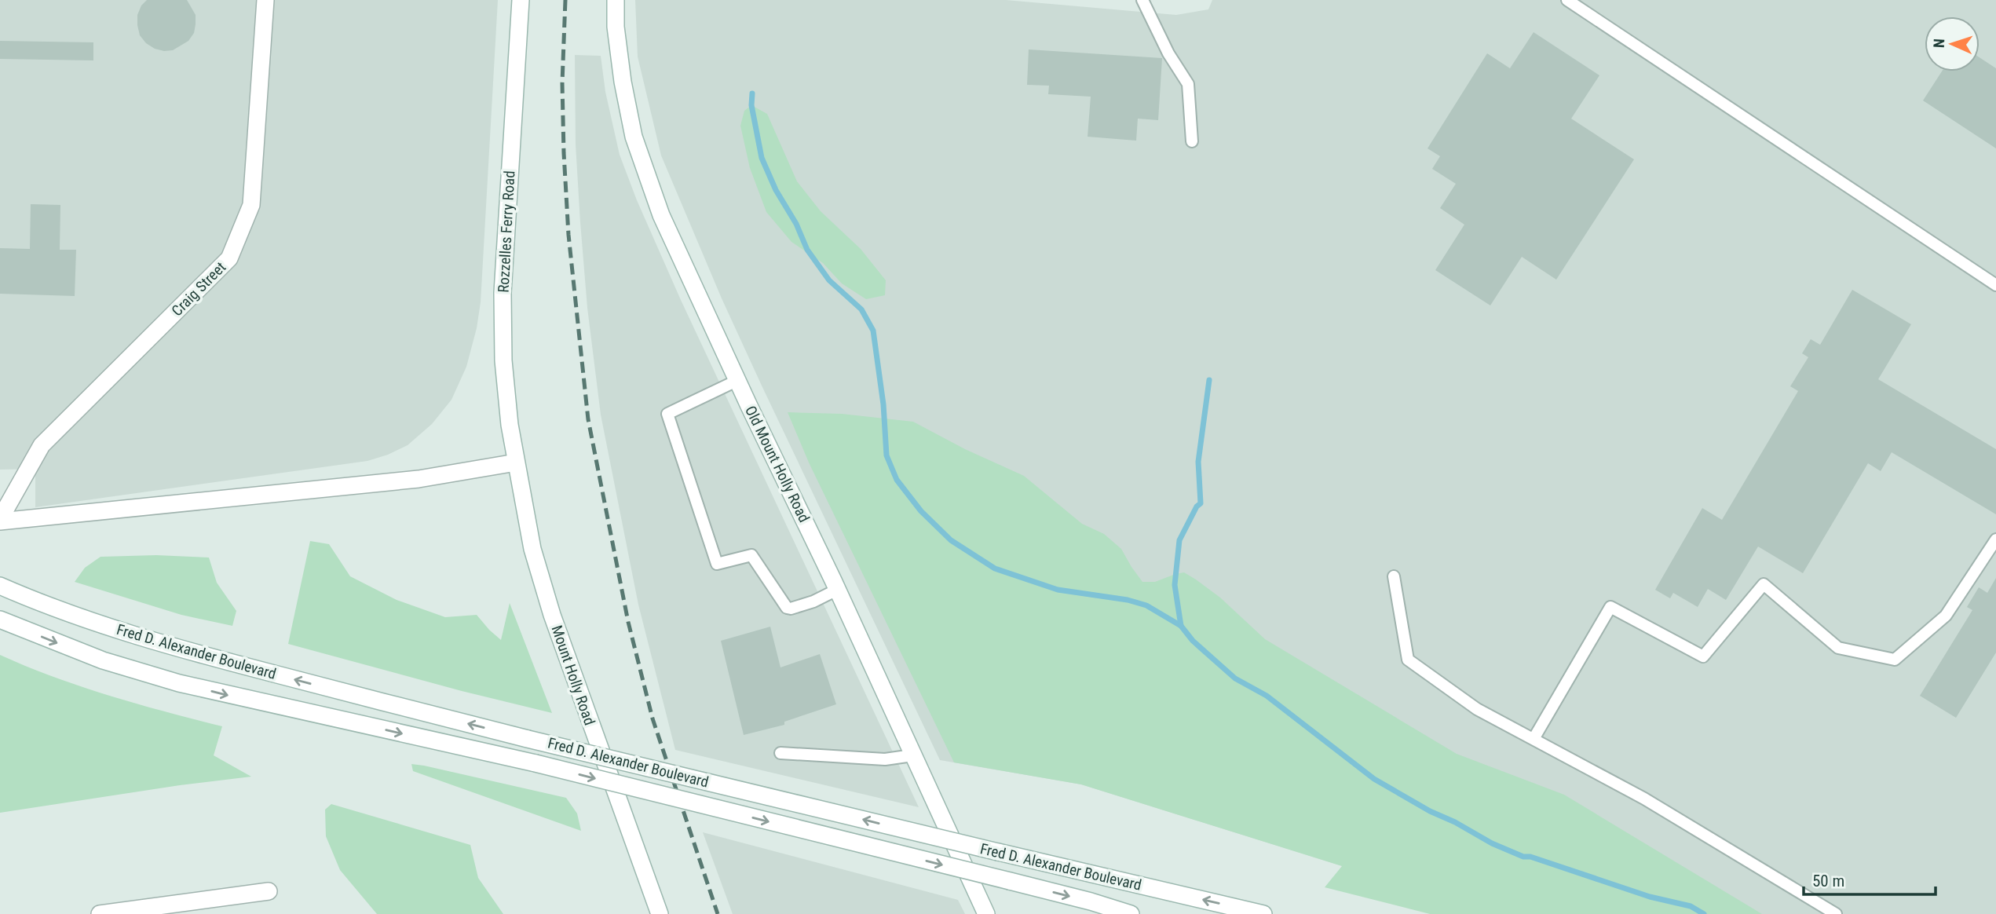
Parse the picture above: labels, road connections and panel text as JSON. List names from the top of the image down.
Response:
{
  "streets": {
    "street": [
      "Rozzelles Ferry Road",
      "Craig Street",
      "Old Mount Holly Road",
      "Fred D. Alexander Boulevard",
      "Mount Holly Road"
    ]
  },
  "crossings": [
    ["Rozzelles Ferry Road", "Craig Street"],
    ["Rozzelles Ferry Road", "Mount Holly Road"],
    ["Craig Street", "Mount Holly Road"]
  ],
  "scale_bar": "50 m",
  "north": "left"
}
